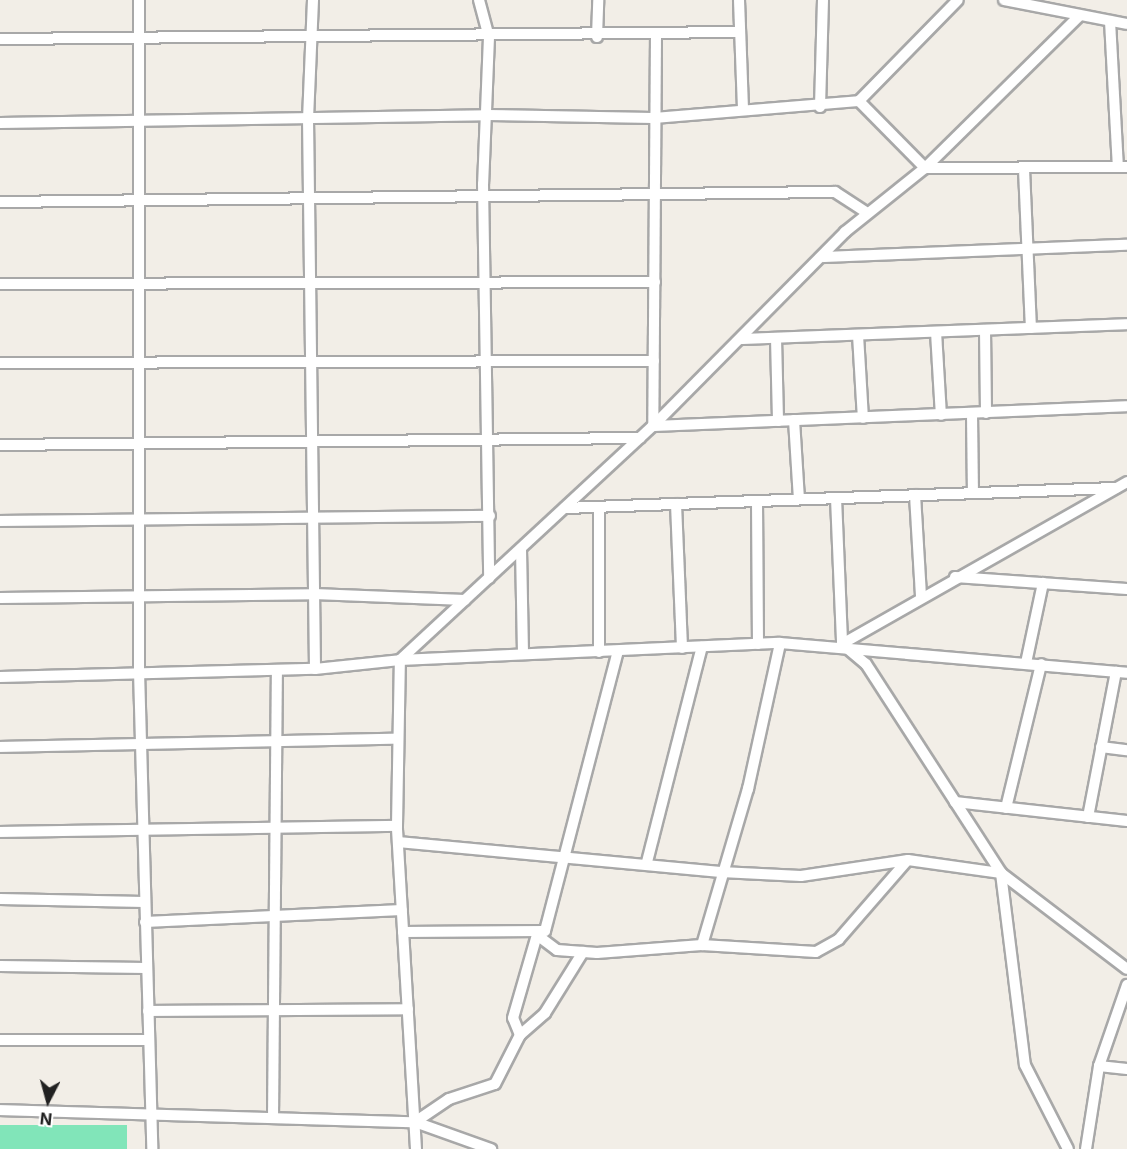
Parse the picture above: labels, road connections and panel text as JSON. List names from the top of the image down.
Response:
{
  "north": "bottom"
}
